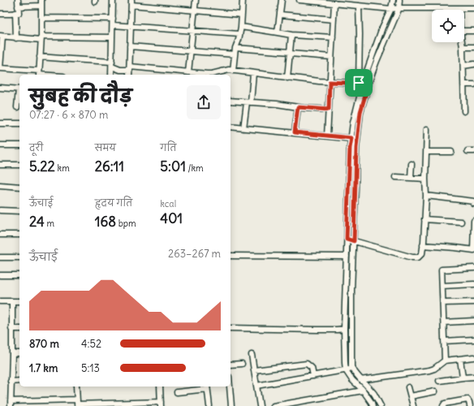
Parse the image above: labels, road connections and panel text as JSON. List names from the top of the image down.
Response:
{
  "page": {
    "heading": ["सुबह की दौड़", "07:27 · 6 × 870 m"],
    "stats": [
      ["दूरी", "5.22 km"],
      ["समय", "26:11"],
      ["गति", "5:01 /km"],
      ["ऊँचाई", "24 m"],
      ["हृदय गति", "168 bpm"],
      ["kcal", "401"]
    ],
    "chart": ["ऊँचाई", "263–267 m"],
    "list": [
      {
        "name": "870 m",
        "note": "4:52"
      },
      {
        "name": "1.7 km",
        "note": "5:13"
      }
    ]
  }
}
